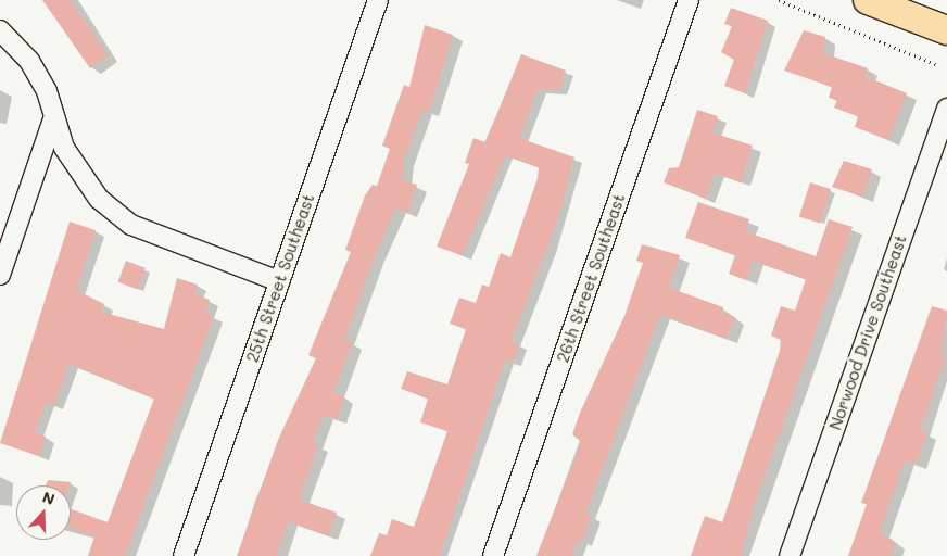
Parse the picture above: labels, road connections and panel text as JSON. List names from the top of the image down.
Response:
{
  "streets": {
    "street": ["25th Street Southeast", "26th Street Southeast", "Norwood Drive Southeast"]
  },
  "north": "top"
}
